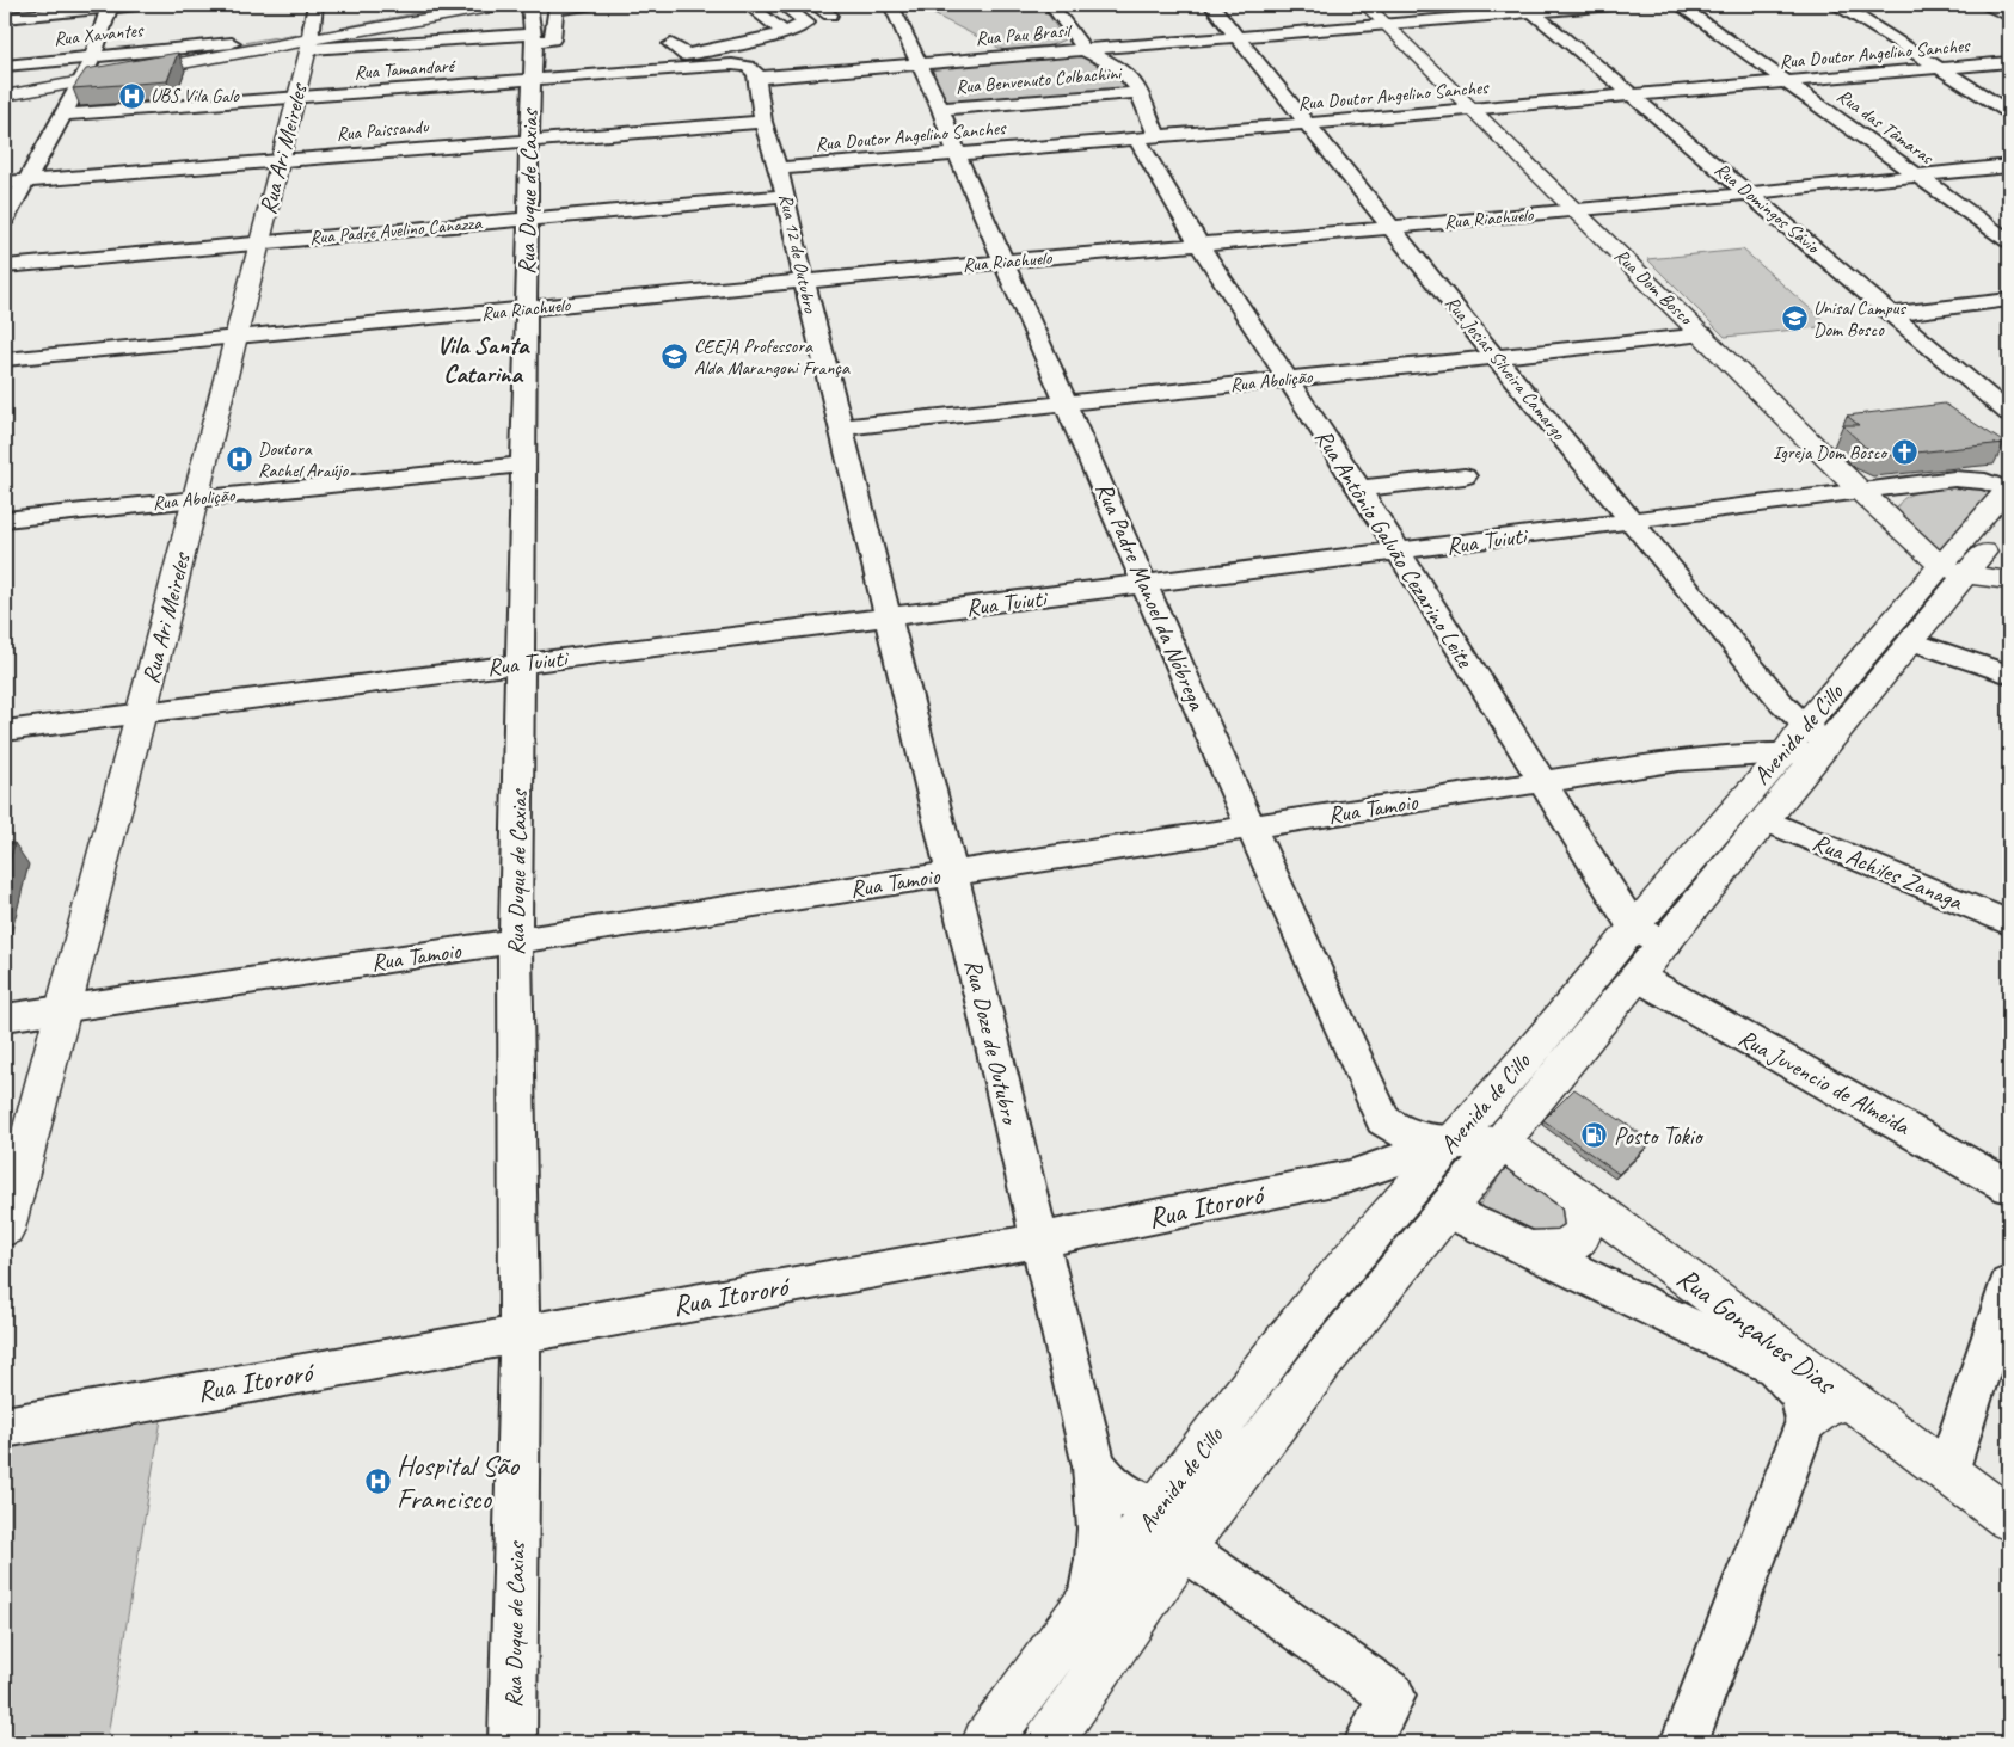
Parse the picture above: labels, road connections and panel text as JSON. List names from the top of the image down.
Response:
{
  "streets": {
    "main road": [
      "Rua Ari Meireles",
      "Rua Dom Bosco",
      "Avenida de Cillo",
      "Rua Gonçalves Dias"
    ],
    "street": [
      "Rua Xavantes",
      "Rua Pau Brasil",
      "Rua Doutor Angelino Sanches",
      "Rua Tamandaré",
      "Rua Benvenuto Colbachini",
      "Rua das Tâmaras",
      "Rua Paissandu",
      "Rua Duque de Caxias",
      "Rua Domingos Sávio",
      "Rua Riachuelo",
      "Rua Padre Avelino Canazza",
      "Rua 12 de Outubro",
      "Rua Josias Silveira Camargo",
      "Rua Abolição",
      "Rua Tuiuti",
      "Rua Antônio Galvão Cezarino Leite",
      "Rua Padre Manoel da Nóbrega",
      "Rua Tamoio",
      "Rua Achiles Zanaga",
      "Rua Doze de Outubro",
      "Rua Juvencio de Almeida",
      "Rua Itororó"
    ]
  },
  "crossings": [
    ["Rua Pau Brasil", "Rua Tamandaré"],
    ["Rua Pau Brasil", "Rua Domingos Sávio"],
    ["Rua Pau Brasil", "Rua 12 de Outubro"],
    ["Rua Pau Brasil", "Rua Dom Bosco"],
    ["Rua Pau Brasil", "Rua Josias Silveira Camargo"],
    ["Rua Pau Brasil", "Rua Padre Manoel da Nóbrega"],
    ["Rua Doutor Angelino Sanches", "Rua das Tâmaras"],
    ["Rua Doutor Angelino Sanches", "Rua Domingos Sávio"],
    ["Rua Doutor Angelino Sanches", "Rua 12 de Outubro"],
    ["Rua Doutor Angelino Sanches", "Rua Dom Bosco"],
    ["Rua Doutor Angelino Sanches", "Rua Josias Silveira Camargo"],
    ["Rua Doutor Angelino Sanches", "Rua Antônio Galvão Cezarino Leite"],
    ["Rua Doutor Angelino Sanches", "Rua Padre Manoel da Nóbrega"],
    ["Rua Tamandaré", "Rua Ari Meireles"],
    ["Rua Tamandaré", "Rua Duque de Caxias"],
    ["Rua Tamandaré", "Rua 12 de Outubro"],
    ["Rua Benvenuto Colbachini", "Rua Padre Manoel da Nóbrega"],
    ["Rua das Tâmaras", "Rua Riachuelo"],
    ["Rua Paissandu", "Rua Ari Meireles"],
    ["Rua Paissandu", "Rua Duque de Caxias"],
    ["Rua Paissandu", "Rua 12 de Outubro"],
    ["Rua Ari Meireles", "Rua Riachuelo"],
    ["Rua Ari Meireles", "Rua Padre Avelino Canazza"],
    ["Rua Ari Meireles", "Rua Abolição"],
    ["Rua Ari Meireles", "Rua Tuiuti"],
    ["Rua Ari Meireles", "Rua Tamoio"],
    ["Rua Duque de Caxias", "Rua Riachuelo"],
    ["Rua Duque de Caxias", "Rua Padre Avelino Canazza"],
    ["Rua Duque de Caxias", "Rua Abolição"],
    ["Rua Duque de Caxias", "Rua Tuiuti"],
    ["Rua Duque de Caxias", "Rua Tamoio"],
    ["Rua Duque de Caxias", "Rua Itororó"],
    ["Rua Domingos Sávio", "Rua Riachuelo"],
    ["Rua Riachuelo", "Rua 12 de Outubro"],
    ["Rua Riachuelo", "Rua Dom Bosco"],
    ["Rua Riachuelo", "Rua Josias Silveira Camargo"],
    ["Rua Riachuelo", "Rua Antônio Galvão Cezarino Leite"],
    ["Rua Riachuelo", "Rua Padre Manoel da Nóbrega"],
    ["Rua Padre Avelino Canazza", "Rua 12 de Outubro"],
    ["Rua 12 de Outubro", "Rua Abolição"],
    ["Rua 12 de Outubro", "Rua Tuiuti"],
    ["Rua 12 de Outubro", "Rua Doze de Outubro"],
    ["Rua Dom Bosco", "Rua Abolição"],
    ["Rua Dom Bosco", "Rua Tuiuti"],
    ["Rua Dom Bosco", "Avenida de Cillo"],
    ["Rua Josias Silveira Camargo", "Rua Abolição"],
    ["Rua Josias Silveira Camargo", "Rua Tuiuti"],
    ["Rua Josias Silveira Camargo", "Avenida de Cillo"],
    ["Rua Josias Silveira Camargo", "Rua Tamoio"],
    ["Rua Abolição", "Rua Antônio Galvão Cezarino Leite"],
    ["Rua Abolição", "Rua Padre Manoel da Nóbrega"],
    ["Rua Tuiuti", "Rua Antônio Galvão Cezarino Leite"],
    ["Rua Tuiuti", "Rua Padre Manoel da Nóbrega"],
    ["Rua Tuiuti", "Avenida de Cillo"],
    ["Rua Tuiuti", "Rua Doze de Outubro"],
    ["Rua Antônio Galvão Cezarino Leite", "Avenida de Cillo"],
    ["Rua Antônio Galvão Cezarino Leite", "Rua Tamoio"],
    ["Rua Padre Manoel da Nóbrega", "Avenida de Cillo"],
    ["Rua Padre Manoel da Nóbrega", "Rua Tamoio"],
    ["Rua Padre Manoel da Nóbrega", "Rua Itororó"],
    ["Rua Padre Manoel da Nóbrega", "Rua Gonçalves Dias"],
    ["Avenida de Cillo", "Rua Tamoio"],
    ["Avenida de Cillo", "Rua Achiles Zanaga"],
    ["Avenida de Cillo", "Rua Doze de Outubro"],
    ["Avenida de Cillo", "Rua Juvencio de Almeida"],
    ["Avenida de Cillo", "Rua Itororó"],
    ["Avenida de Cillo", "Rua Gonçalves Dias"],
    ["Rua Tamoio", "Rua Doze de Outubro"],
    ["Rua Doze de Outubro", "Rua Itororó"]
  ],
  "districts": ["Vila Santa Catarina"],
  "places": {
    "hospital": ["UBS Vila Galo", "Doutora Rachel Araújo", "Hospital São Francisco"],
    "school or university": ["Unisal Campus Dom Bosco", "CEEJA Professora Alda Marangoni França"],
    "church": ["Igreja Dom Bosco"],
    "fuel station": ["Posto Tokio"]
  }
}
